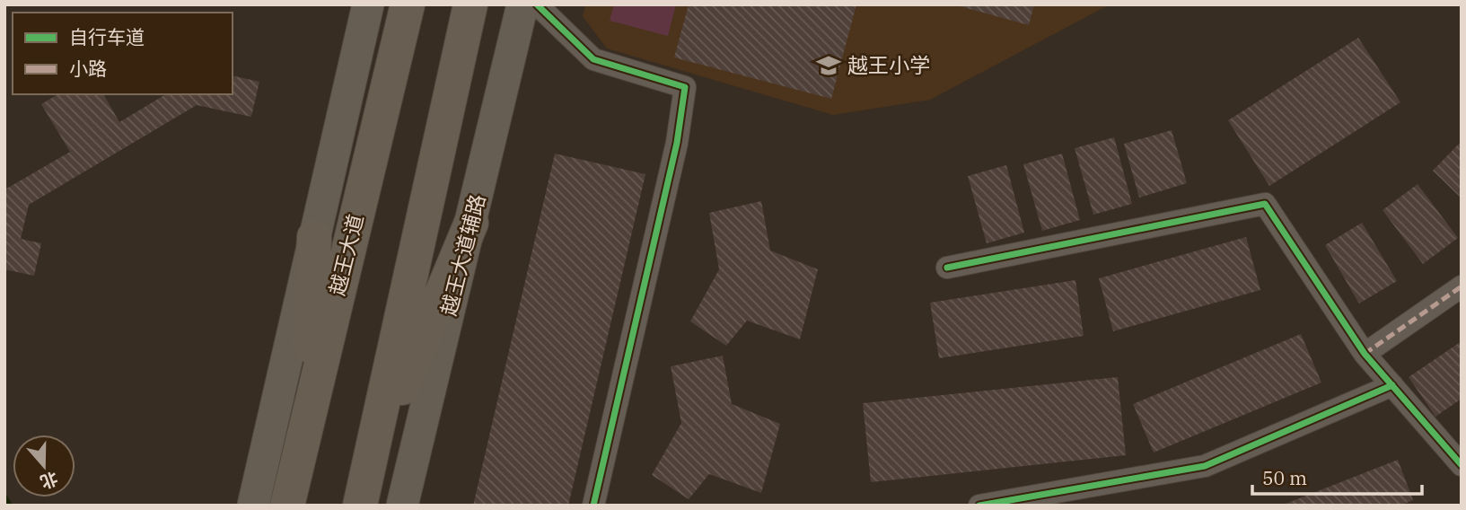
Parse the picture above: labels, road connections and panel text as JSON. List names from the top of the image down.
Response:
{
  "streets": {
    "main road": ["越王大道", "越王大道辅路"]
  },
  "places": {
    "school or university": ["越王小学"]
  },
  "legend": ["自行车道", "小路"],
  "scale_bar": "50 m",
  "north": "bottom"
}
